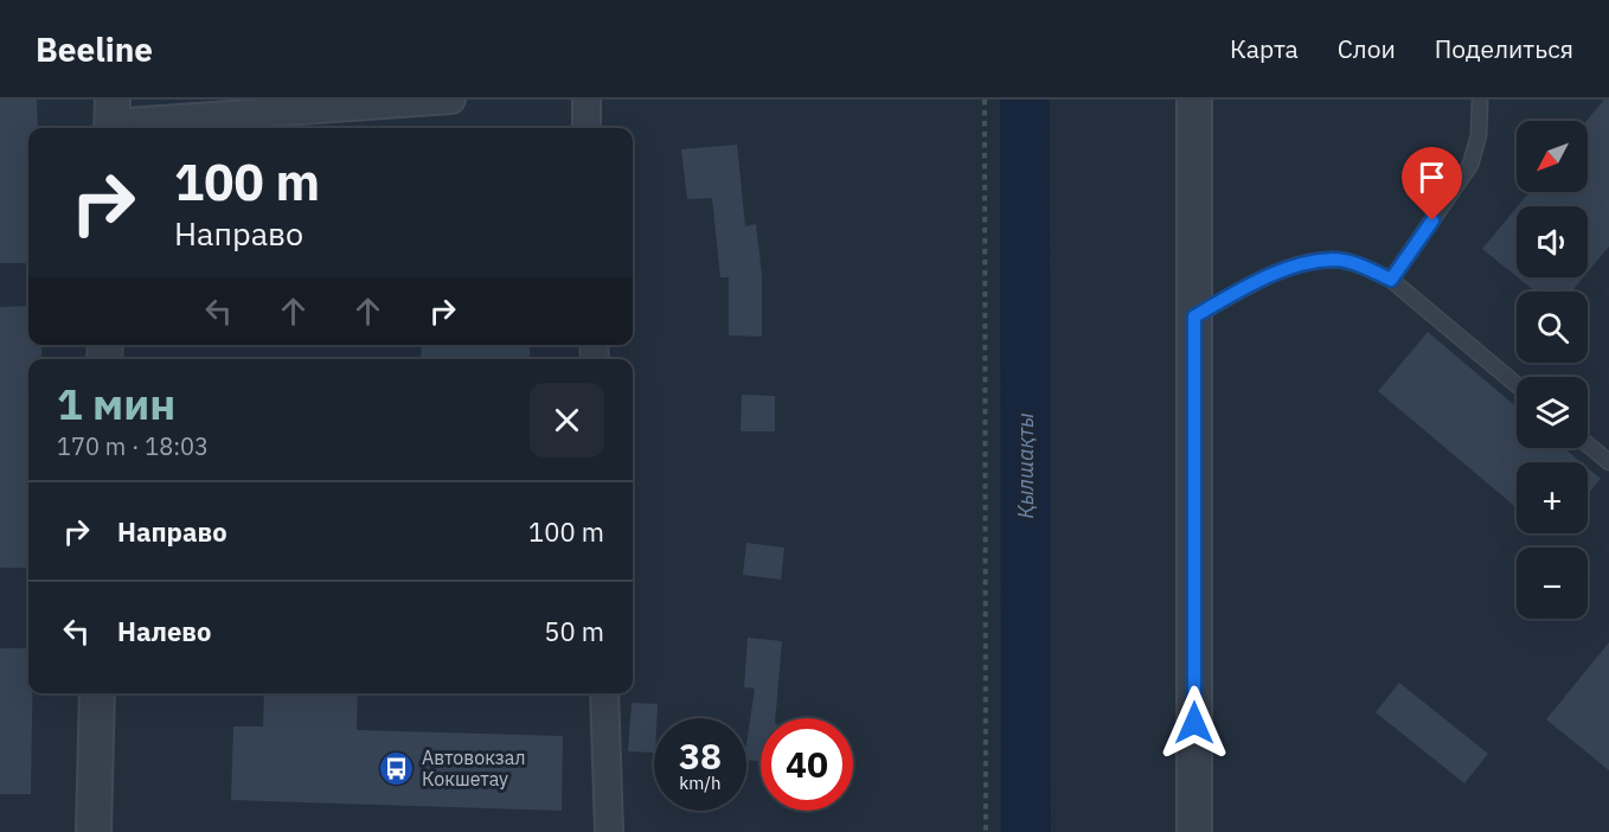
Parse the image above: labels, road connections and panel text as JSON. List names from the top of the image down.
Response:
{
  "water": ["Қылшақты"],
  "places": {
    "bus stop": ["Автовокзал Кокшетау"]
  },
  "north": "bottom left",
  "page": {
    "header": "Beeline",
    "nav": ["Карта", "Слои", "Поделиться"],
    "map_buttons": ["+", "−"],
    "turn": ["100 m", "Направо"],
    "heading": ["1 мин", "170 m · 18:03"],
    "list": [
      {
        "name": "Направо",
        "value": "100 m"
      },
      {
        "name": "Налево",
        "value": "50 m"
      }
    ],
    "speed": "38 km/h",
    "limit": "40"
  }
}
